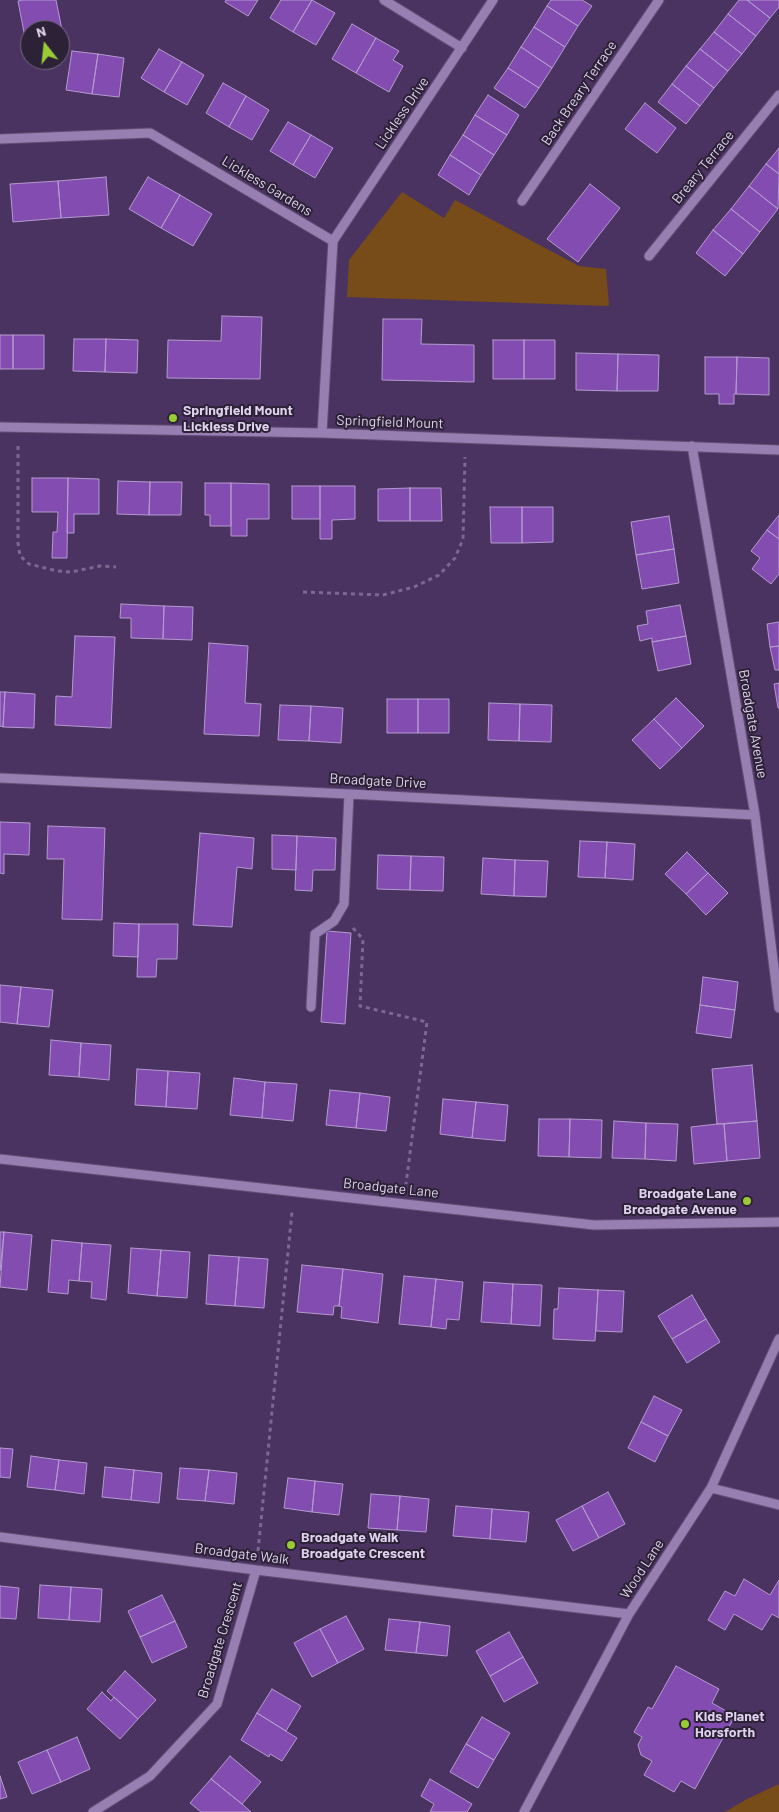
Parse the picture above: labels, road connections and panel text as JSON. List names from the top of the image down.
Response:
{
  "streets": {
    "street": [
      "Back Breary Terrace",
      "Lickless Drive",
      "Breary Terrace",
      "Lickless Gardens",
      "Springfield Mount",
      "Broadgate Avenue",
      "Broadgate Drive",
      "Broadgate Lane",
      "Broadgate Walk",
      "Wood Lane",
      "Broadgate Crescent"
    ]
  },
  "crossings": [
    ["Lickless Drive", "Lickless Gardens"],
    ["Springfield Mount", "Broadgate Avenue"],
    ["Broadgate Avenue", "Broadgate Drive"],
    ["Broadgate Walk", "Wood Lane"],
    ["Broadgate Walk", "Broadgate Crescent"]
  ],
  "places": [
    "Springfield Mount Lickless Drive",
    "Broadgate Lane Broadgate Avenue",
    "Broadgate Walk Broadgate Crescent",
    "Kids Planet Horsforth"
  ],
  "north": "top"
}
